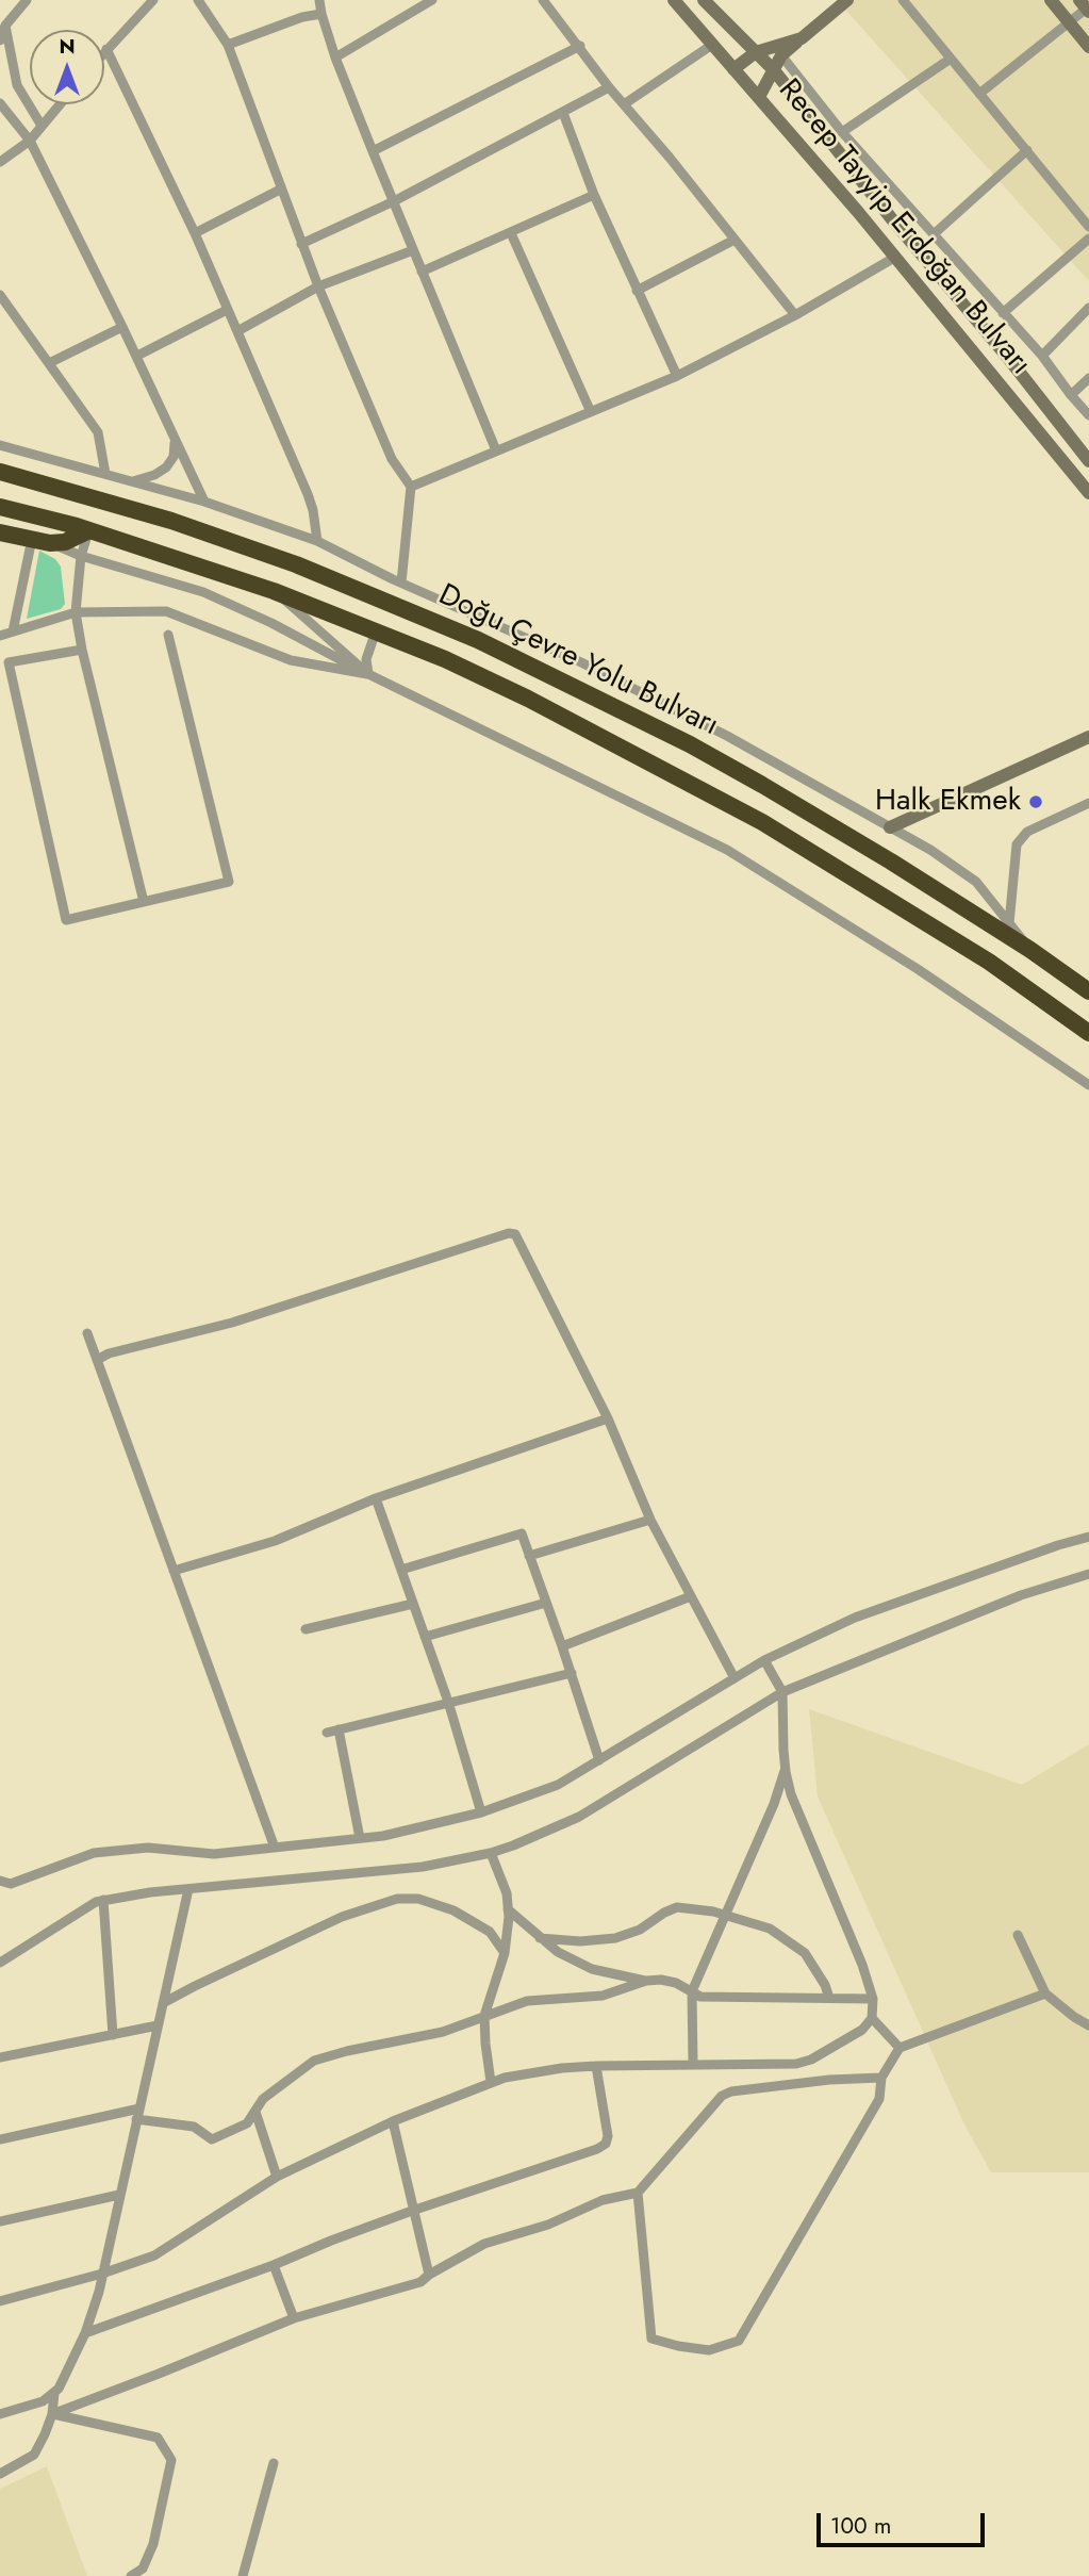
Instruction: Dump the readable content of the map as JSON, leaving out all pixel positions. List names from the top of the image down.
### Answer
{
  "streets": {
    "highway": ["Doğu Çevre Yolu Bulvarı"],
    "main road": ["Recep Tayyip Erdoğan Bulvarı"]
  },
  "places": ["Halk Ekmek"],
  "scale_bar": "100 m",
  "north": "top"
}
